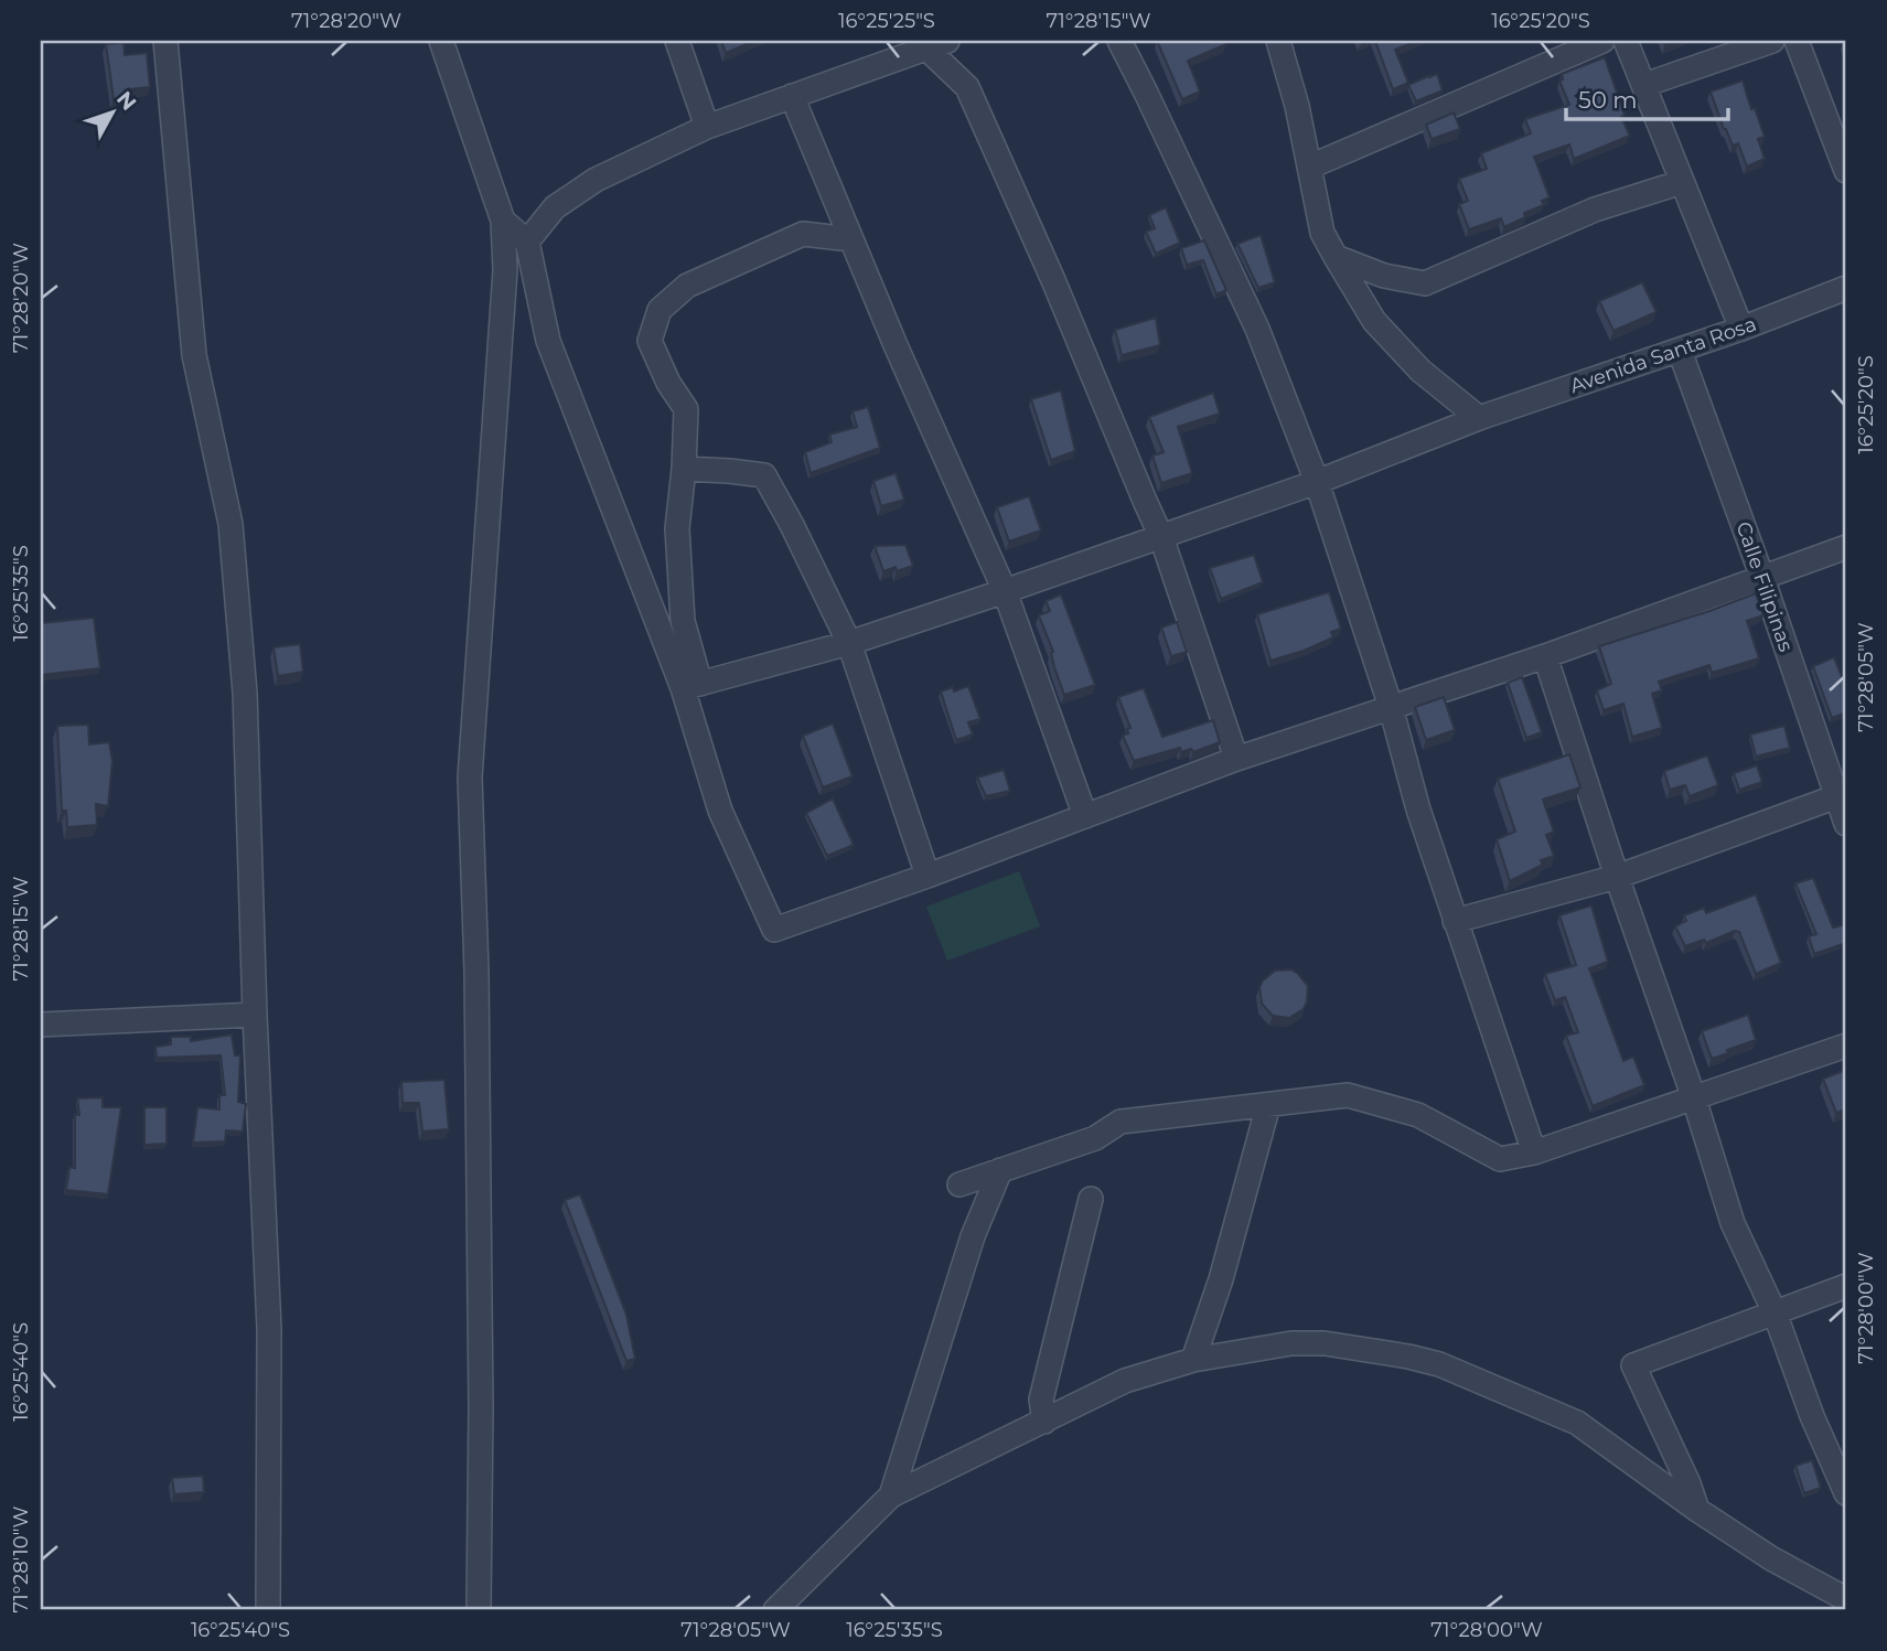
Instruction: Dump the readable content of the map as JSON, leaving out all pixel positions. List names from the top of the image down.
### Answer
{
  "streets": {
    "street": ["Avenida Santa Rosa", "Calle Filipinas"]
  },
  "crossings": [
    ["Avenida Santa Rosa", "Calle Filipinas"]
  ],
  "scale_bar": "50 m",
  "north": "top right",
  "coordinates": [
    "71°28'20\"W",
    "16°25'25\"S",
    "71°28'15\"W",
    "16°25'20\"S",
    "16°25'35\"S",
    "71°28'05\"W",
    "71°28'00\"W",
    "16°25'40\"S",
    "71°28'10\"W"
  ]
}
